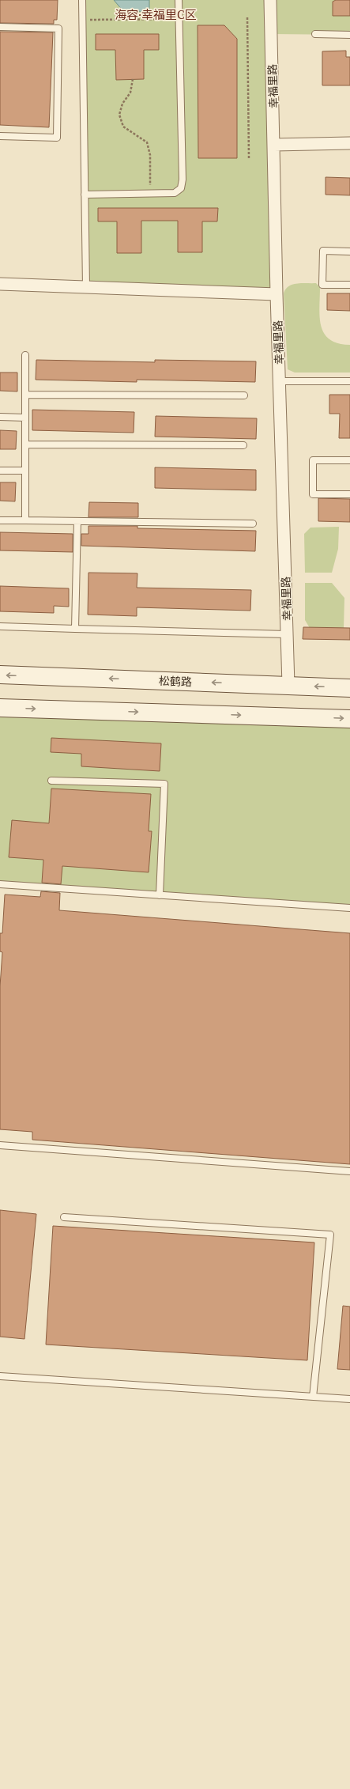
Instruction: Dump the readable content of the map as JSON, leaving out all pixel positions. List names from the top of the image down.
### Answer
{
  "streets": {
    "main road": ["松鹤路"],
    "street": ["幸福里路"]
  },
  "crossings": [
    ["幸福里路", "松鹤路"]
  ],
  "districts": ["海容·幸福里C区"]
}
